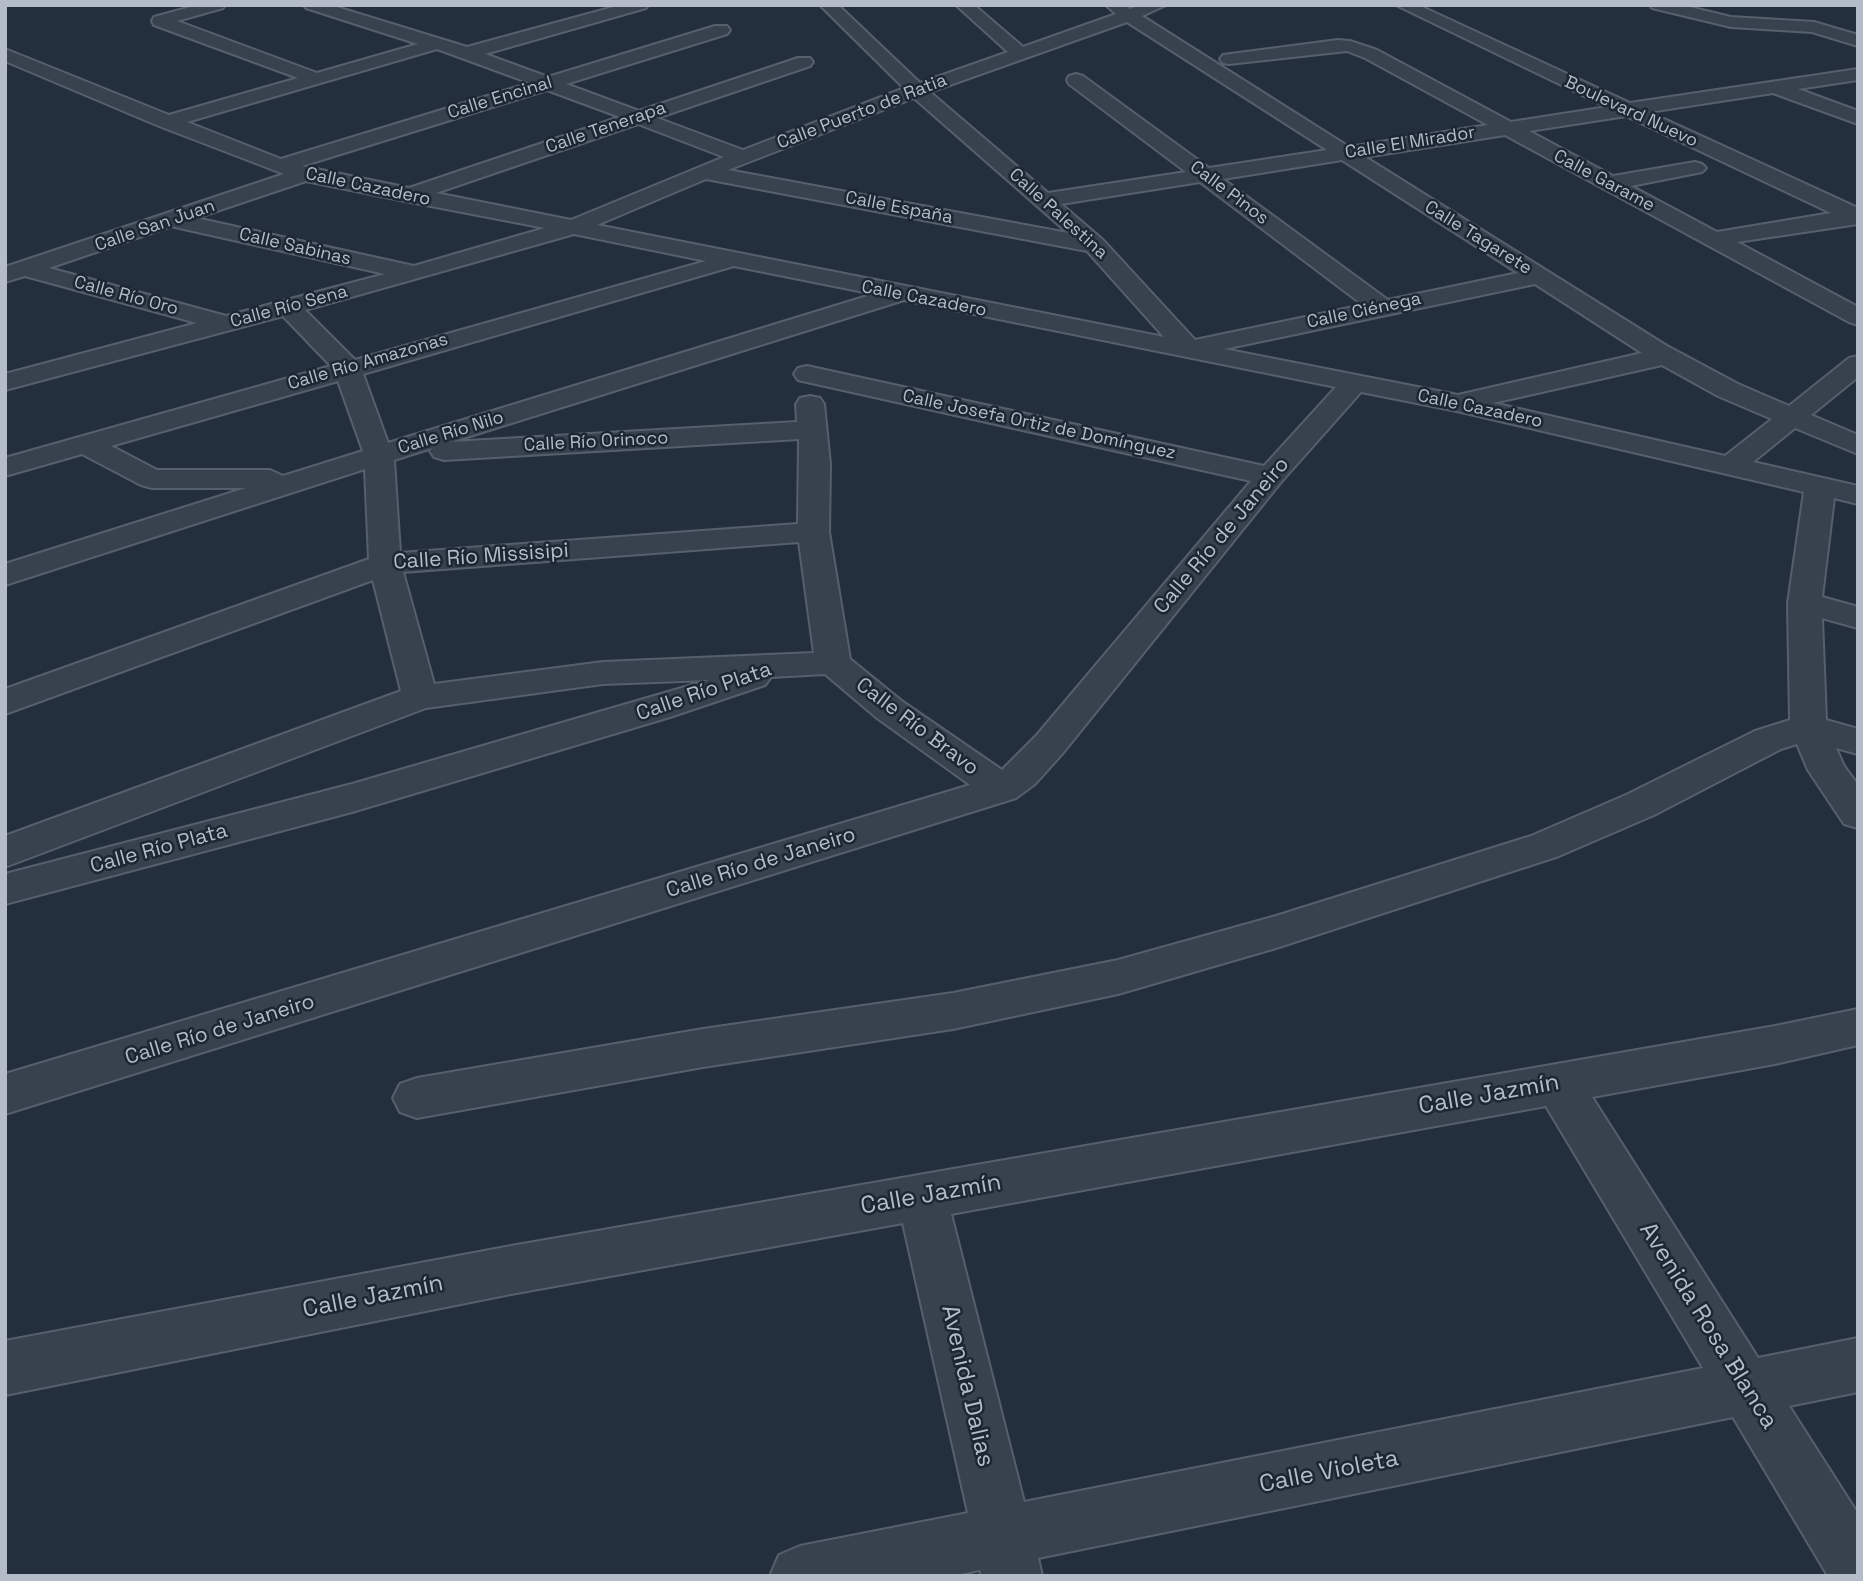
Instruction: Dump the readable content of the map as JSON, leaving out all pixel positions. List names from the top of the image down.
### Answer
{
  "streets": {
    "street": [
      "Calle Encinal",
      "Calle Puerto de Ratia",
      "Boulevard Nuevo",
      "Calle Tenerapa",
      "Calle El Mirador",
      "Calle Garame",
      "Calle Cazadero",
      "Calle Pinos",
      "Calle España",
      "Calle Palestina",
      "Calle San Juan",
      "Calle Tagarete",
      "Calle Sabinas",
      "Calle Río Oro",
      "Calle Río Sena",
      "Calle Ciénega",
      "Calle Río Amazonas",
      "Calle Josefa Ortiz de Domínguez",
      "Calle Río Nilo",
      "Calle Río Orinoco",
      "Calle Río de Janeiro",
      "Calle Río Missisipi",
      "Calle Río Plata",
      "Calle Río Bravo",
      "Calle Jazmín",
      "Avenida Rosa Blanca",
      "Avenida Dalias",
      "Calle Violeta"
    ]
  },
  "crossings": [
    ["Calle Encinal", "Calle Cazadero"],
    ["Calle Puerto de Ratia", "Calle Cazadero"],
    ["Calle Puerto de Ratia", "Calle España"],
    ["Calle Puerto de Ratia", "Calle Palestina"],
    ["Calle Puerto de Ratia", "Calle Tagarete"],
    ["Calle Puerto de Ratia", "Calle Río Sena"],
    ["Boulevard Nuevo", "Calle El Mirador"],
    ["Calle Tenerapa", "Calle Cazadero"],
    ["Calle El Mirador", "Calle Garame"],
    ["Calle El Mirador", "Calle Pinos"],
    ["Calle El Mirador", "Calle Palestina"],
    ["Calle El Mirador", "Calle Tagarete"],
    ["Calle Garame", "Calle Tagarete"],
    ["Calle Cazadero", "Calle Palestina"],
    ["Calle Cazadero", "Calle San Juan"],
    ["Calle Cazadero", "Calle Río Sena"],
    ["Calle Cazadero", "Calle Ciénega"],
    ["Calle Cazadero", "Calle Río Amazonas"],
    ["Calle Cazadero", "Calle Río Nilo"],
    ["Calle Cazadero", "Calle Río de Janeiro"],
    ["Calle Pinos", "Calle Ciénega"],
    ["Calle España", "Calle Palestina"],
    ["Calle Palestina", "Calle Ciénega"],
    ["Calle San Juan", "Calle Sabinas"],
    ["Calle San Juan", "Calle Río Oro"],
    ["Calle Tagarete", "Calle Ciénega"],
    ["Calle Sabinas", "Calle Río Sena"],
    ["Calle Río Oro", "Calle Río Sena"],
    ["Calle Josefa Ortiz de Domínguez", "Calle Río de Janeiro"],
    ["Calle Río Nilo", "Calle Río Orinoco"],
    ["Calle Río de Janeiro", "Calle Río Bravo"],
    ["Calle Jazmín", "Avenida Rosa Blanca"],
    ["Calle Jazmín", "Avenida Dalias"],
    ["Avenida Rosa Blanca", "Calle Violeta"],
    ["Avenida Dalias", "Calle Violeta"]
  ]
}
